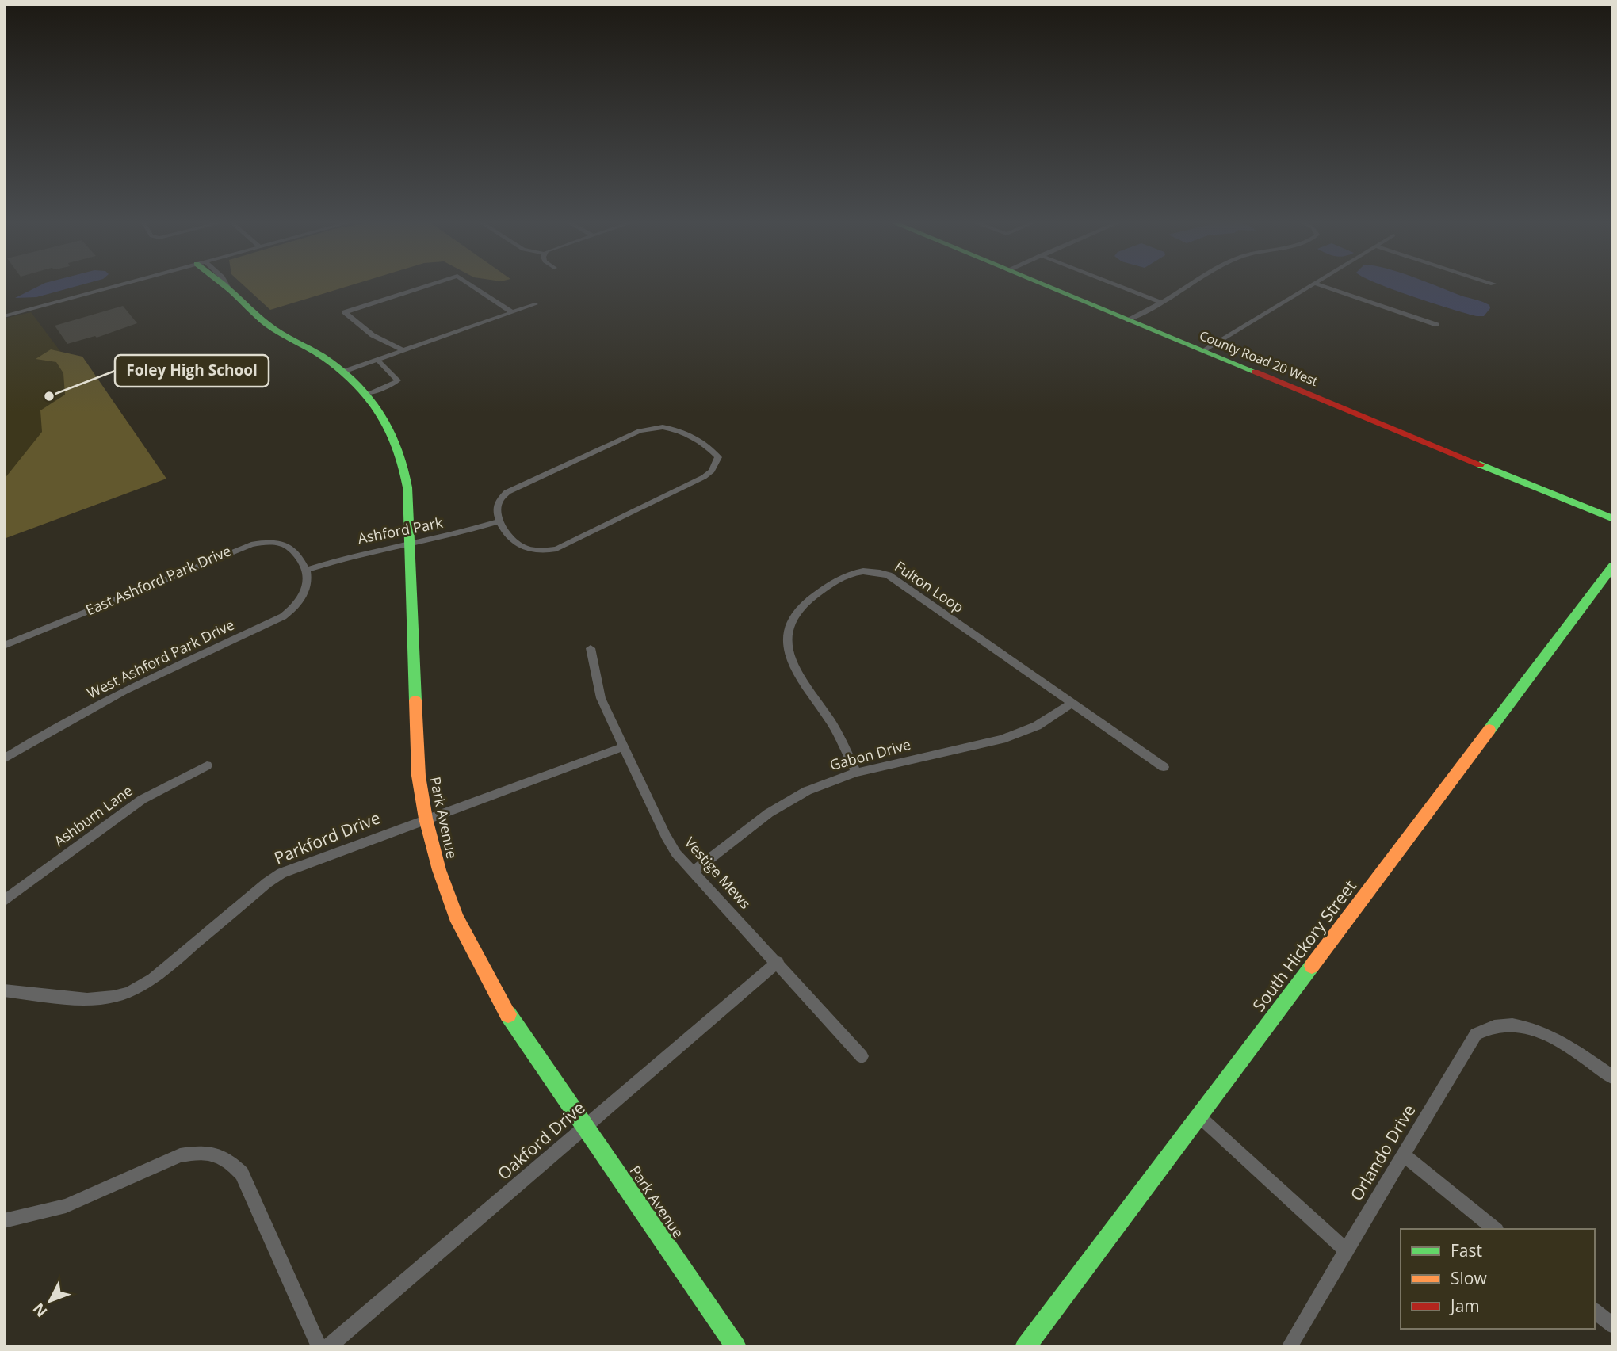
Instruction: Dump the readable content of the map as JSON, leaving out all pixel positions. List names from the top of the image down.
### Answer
{
  "streets": {
    "street": [
      "County Road 20 West",
      "Ashford Park",
      "East Ashford Park Drive",
      "Fulton Loop",
      "West Ashford Park Drive",
      "Gabon Drive",
      "Ashburn Lane",
      "Park Avenue",
      "Parkford Drive",
      "Vestige Mews",
      "South Hickory Street",
      "Oakford Drive",
      "Orlando Drive"
    ]
  },
  "crossings": [
    ["Ashford Park", "East Ashford Park Drive"],
    ["Ashford Park", "West Ashford Park Drive"],
    ["Ashford Park", "Park Avenue"],
    ["East Ashford Park Drive", "West Ashford Park Drive"],
    ["Fulton Loop", "Gabon Drive"],
    ["Gabon Drive", "Vestige Mews"],
    ["Park Avenue", "Parkford Drive"],
    ["Park Avenue", "Oakford Drive"],
    ["Parkford Drive", "Vestige Mews"],
    ["Vestige Mews", "Oakford Drive"]
  ],
  "places": ["Foley High School"],
  "legend": ["Fast", "Slow", "Jam"],
  "north": "bottom left"
}
